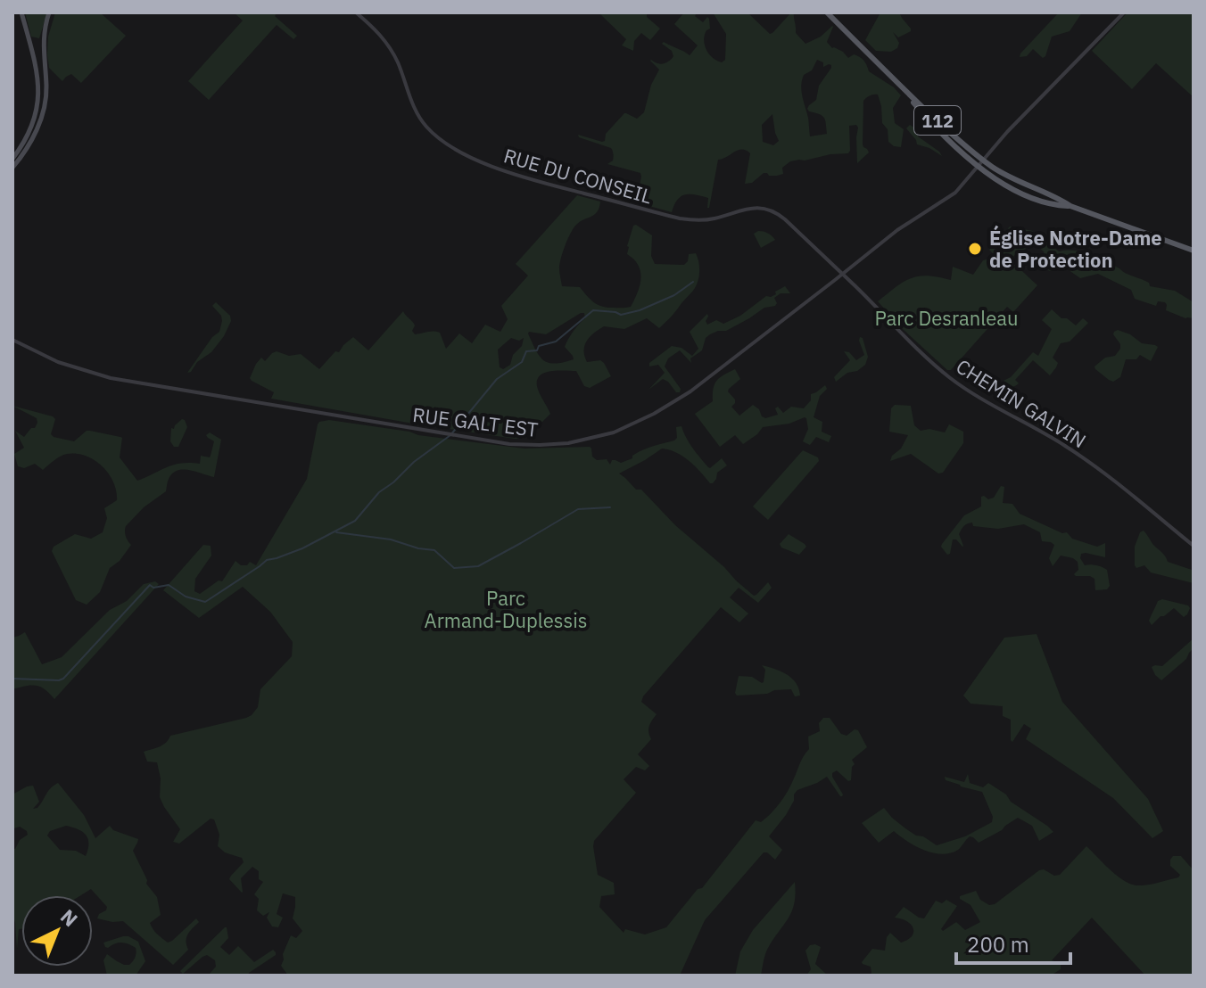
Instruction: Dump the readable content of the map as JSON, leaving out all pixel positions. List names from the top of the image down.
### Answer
{
  "streets": {
    "main road": ["112"],
    "street": ["RUE DU CONSEIL", "CHEMIN GALVIN", "RUE GALT EST"]
  },
  "crossings": [
    ["112", "RUE GALT EST"],
    ["RUE DU CONSEIL", "CHEMIN GALVIN"],
    ["RUE DU CONSEIL", "RUE GALT EST"],
    ["CHEMIN GALVIN", "RUE GALT EST"]
  ],
  "parks": ["Parc Desranleau", "Parc Armand-Duplessis"],
  "places": ["Église Notre-Dame de Protection"],
  "scale_bar": "200 m",
  "north": "top right"
}
